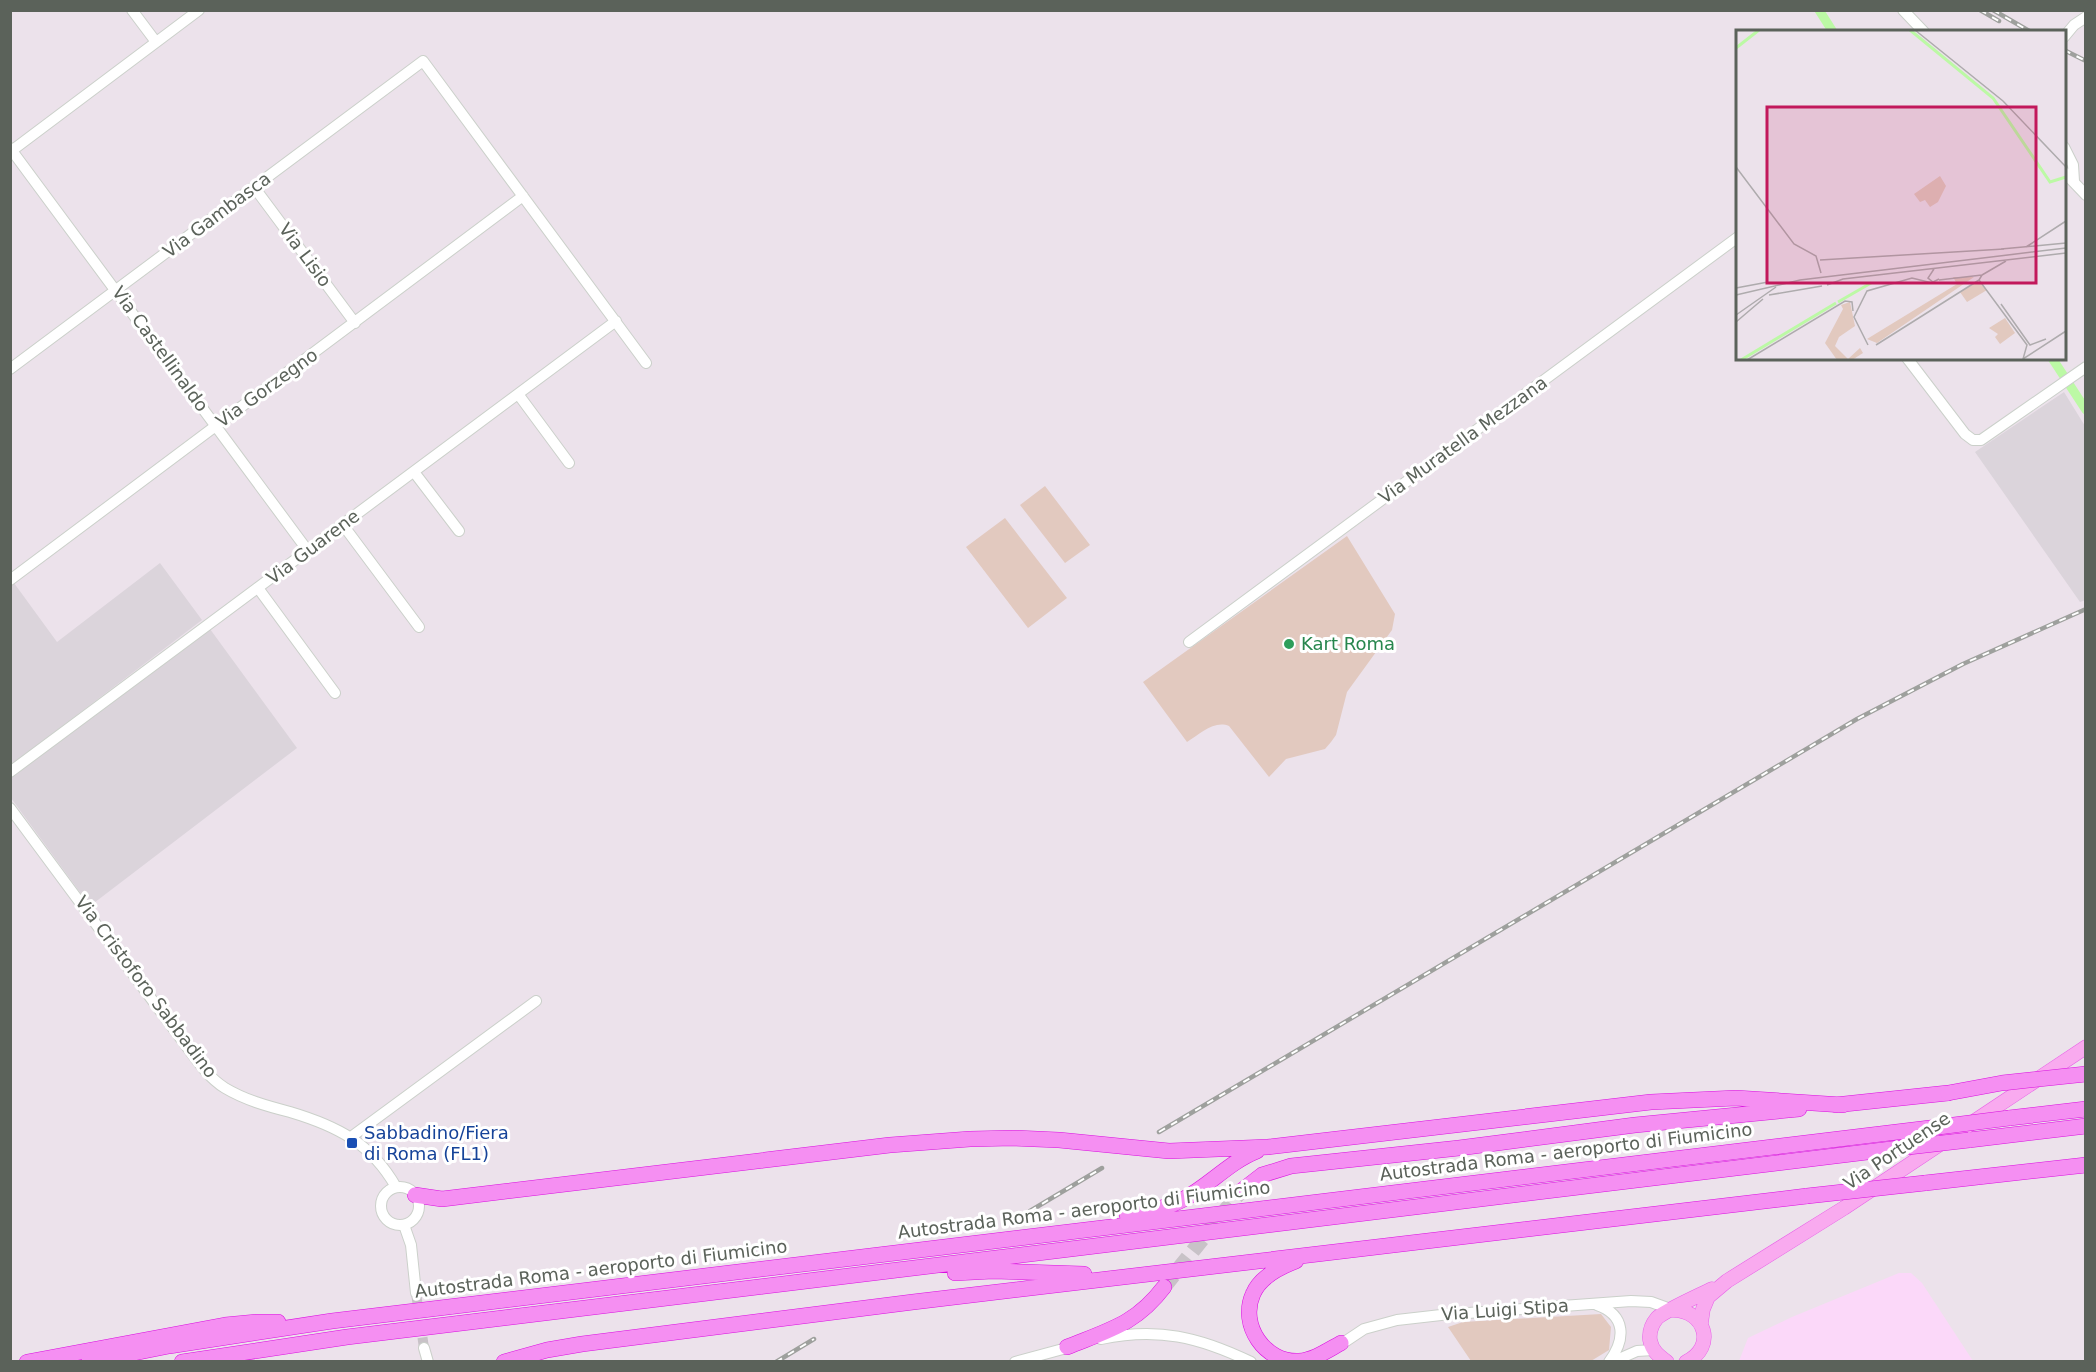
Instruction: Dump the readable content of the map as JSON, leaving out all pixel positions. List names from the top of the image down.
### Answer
{
  "streets": {
    "highway": ["Autostrada Roma - aeroporto di Fiumicino"],
    "main road": ["Via Portuense"],
    "street": [
      "Via Gambasca",
      "Via Lisio",
      "Via Castellinaldo",
      "Via Gorzegno",
      "Via Muratella Mezzana",
      "Via Guarene",
      "Via Cristoforo Sabbadino",
      "Via Luigi Stipa"
    ]
  },
  "crossings": [
    ["Via Gambasca", "Via Lisio"],
    ["Via Gambasca", "Via Castellinaldo"],
    ["Via Gambasca", "Via Gorzegno"],
    ["Via Lisio", "Via Gorzegno"],
    ["Via Castellinaldo", "Via Gorzegno"],
    ["Via Castellinaldo", "Via Guarene"],
    ["Via Portuense", "Via Luigi Stipa"]
  ],
  "places": {
    "other": ["Kart Roma"],
    "transit": ["Sabbadino/Fiera di Roma (FL1)"]
  }
}
